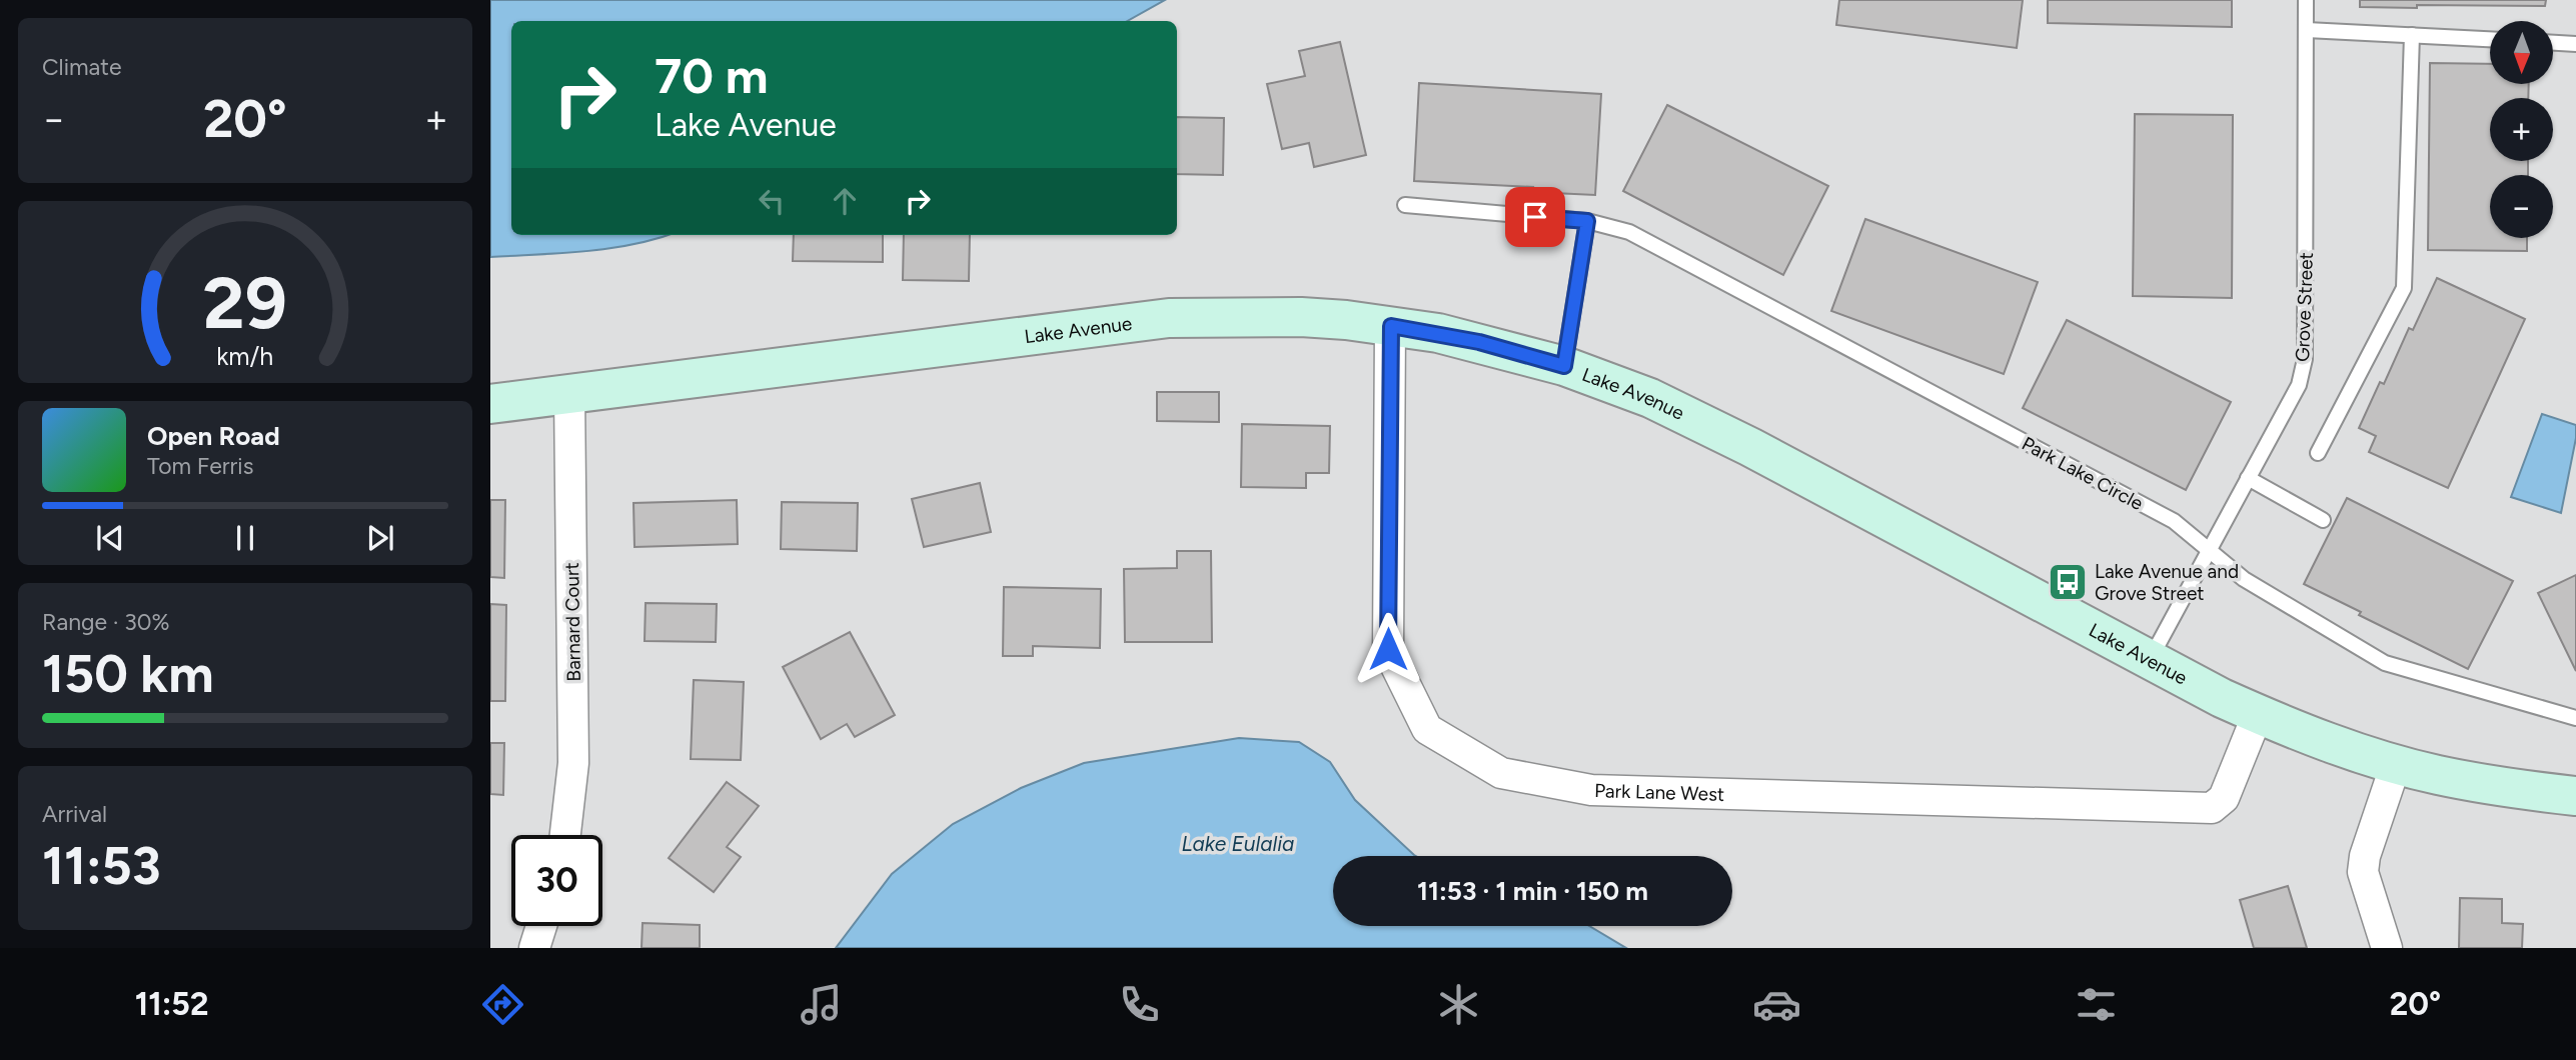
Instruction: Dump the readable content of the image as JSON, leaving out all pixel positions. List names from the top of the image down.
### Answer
{
  "streets": {
    "main road": ["Lake Avenue"],
    "street": ["Barnard Court", "Park Lane West"],
    "lane": ["Grove Street", "Park Lake Circle"]
  },
  "crossings": [
    ["Grove Street", "Lake Avenue"],
    ["Grove Street", "Park Lake Circle"],
    ["Lake Avenue", "Barnard Court"],
    ["Lake Avenue", "Park Lane West"]
  ],
  "water": ["Lake Eulalia"],
  "places": {
    "bus stop": ["Lake Avenue and Grove Street"]
  },
  "north": "bottom",
  "page": {
    "tile": [
      "Climate",
      ["Range · 30%", "150 km"],
      ["Arrival", "11:53"]
    ],
    "map_buttons": ["+", "−"],
    "turn": ["70 m", "Lake Avenue"],
    "heat": ["−", "20°", "+"],
    "song": ["Open Road", "Tom Ferris"],
    "limit": "30",
    "trip": "11:53 · 1 min · 150 m",
    "tabs": ["11:52", "20°"],
    "gauge": ["29", "km/h"]
  }
}
